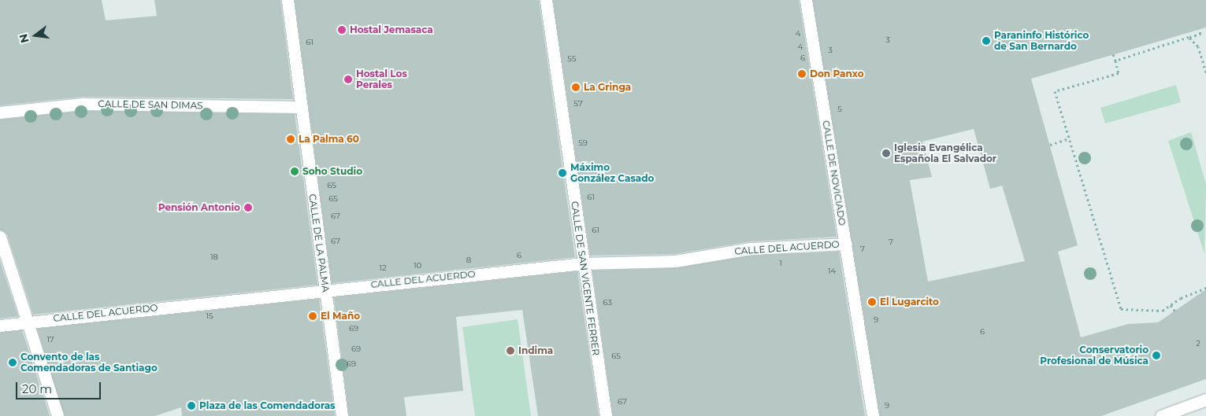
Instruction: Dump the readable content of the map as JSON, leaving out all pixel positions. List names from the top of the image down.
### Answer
{
  "streets": {
    "street": [
      "CALLE DE SAN DIMAS",
      "CALLE DE NOVICIADO",
      "CALLE DE LA PALMA",
      "CALLE DEL ACUERDO",
      "CALLE DE SAN VICENTE FERRER"
    ]
  },
  "crossings": [
    ["CALLE DE SAN DIMAS", "CALLE DE LA PALMA"],
    ["CALLE DE NOVICIADO", "CALLE DEL ACUERDO"],
    ["CALLE DE LA PALMA", "CALLE DEL ACUERDO"],
    ["CALLE DEL ACUERDO", "CALLE DE SAN VICENTE FERRER"]
  ],
  "places": [
    "Hostal Jemasaca",
    "Paraninfo Histórico de San Bernardo",
    "Don Panxo",
    "Hostal Los Perales",
    "La Gringa",
    "La Palma 60",
    "Iglesia Evangélica Española El Salvador",
    "Soho Studio",
    "Máximo González Casado",
    "Pensión Antonio",
    "El Lugarcito",
    "El Maño",
    "Indima",
    "Conservatorio Profesional de Música",
    "Convento de las Comendadoras de Santiago",
    "Plaza de las Comendadoras"
  ],
  "house_numbers": [
    "4",
    "3",
    "61",
    "4",
    "3",
    "6",
    "55",
    "57",
    "5",
    "59",
    "65",
    "61",
    "65",
    "67",
    "61",
    "67",
    "7",
    "7",
    "6",
    "18",
    "8",
    "1",
    "10",
    "12",
    "14",
    "63",
    "15",
    "9",
    "69",
    "6",
    "17",
    "2",
    "69",
    "65",
    "69",
    "67",
    "9"
  ],
  "scale_bar": "20 m",
  "north": "left"
}
